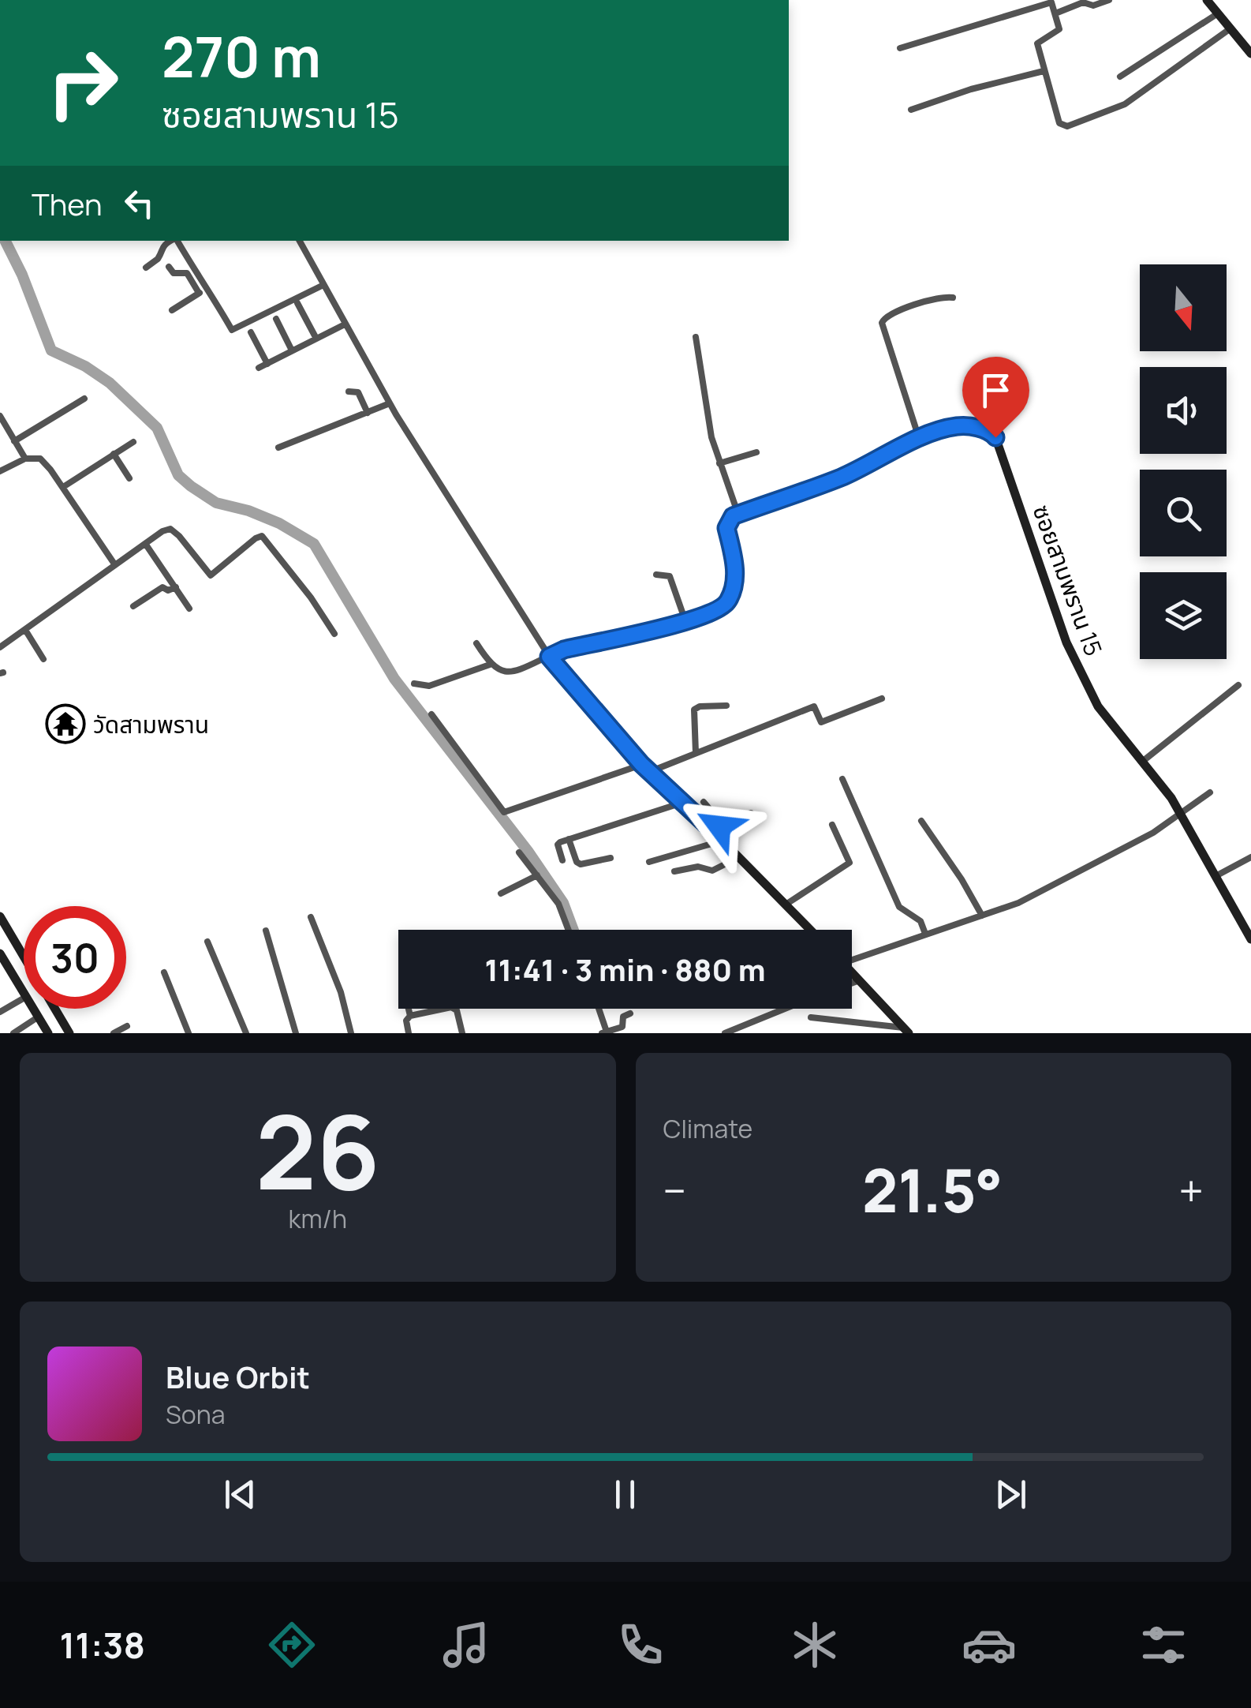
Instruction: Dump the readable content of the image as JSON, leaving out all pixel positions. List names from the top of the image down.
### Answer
{
  "streets": {
    "street": ["ซอยสามพราน 15"]
  },
  "places": {
    "temple": ["วัดสามพราน"]
  },
  "north": "bottom",
  "page": {
    "turn": ["270 m", "ซอยสามพราน 15"],
    "then": "Then",
    "limit": "30",
    "trip": "11:41 · 3 min · 880 m",
    "tile": [
      ["26", "km/h"],
      "Climate"
    ],
    "heat": ["−", "21.5°", "+"],
    "song": ["Blue Orbit", "Sona"],
    "tabs": "11:38"
  }
}
